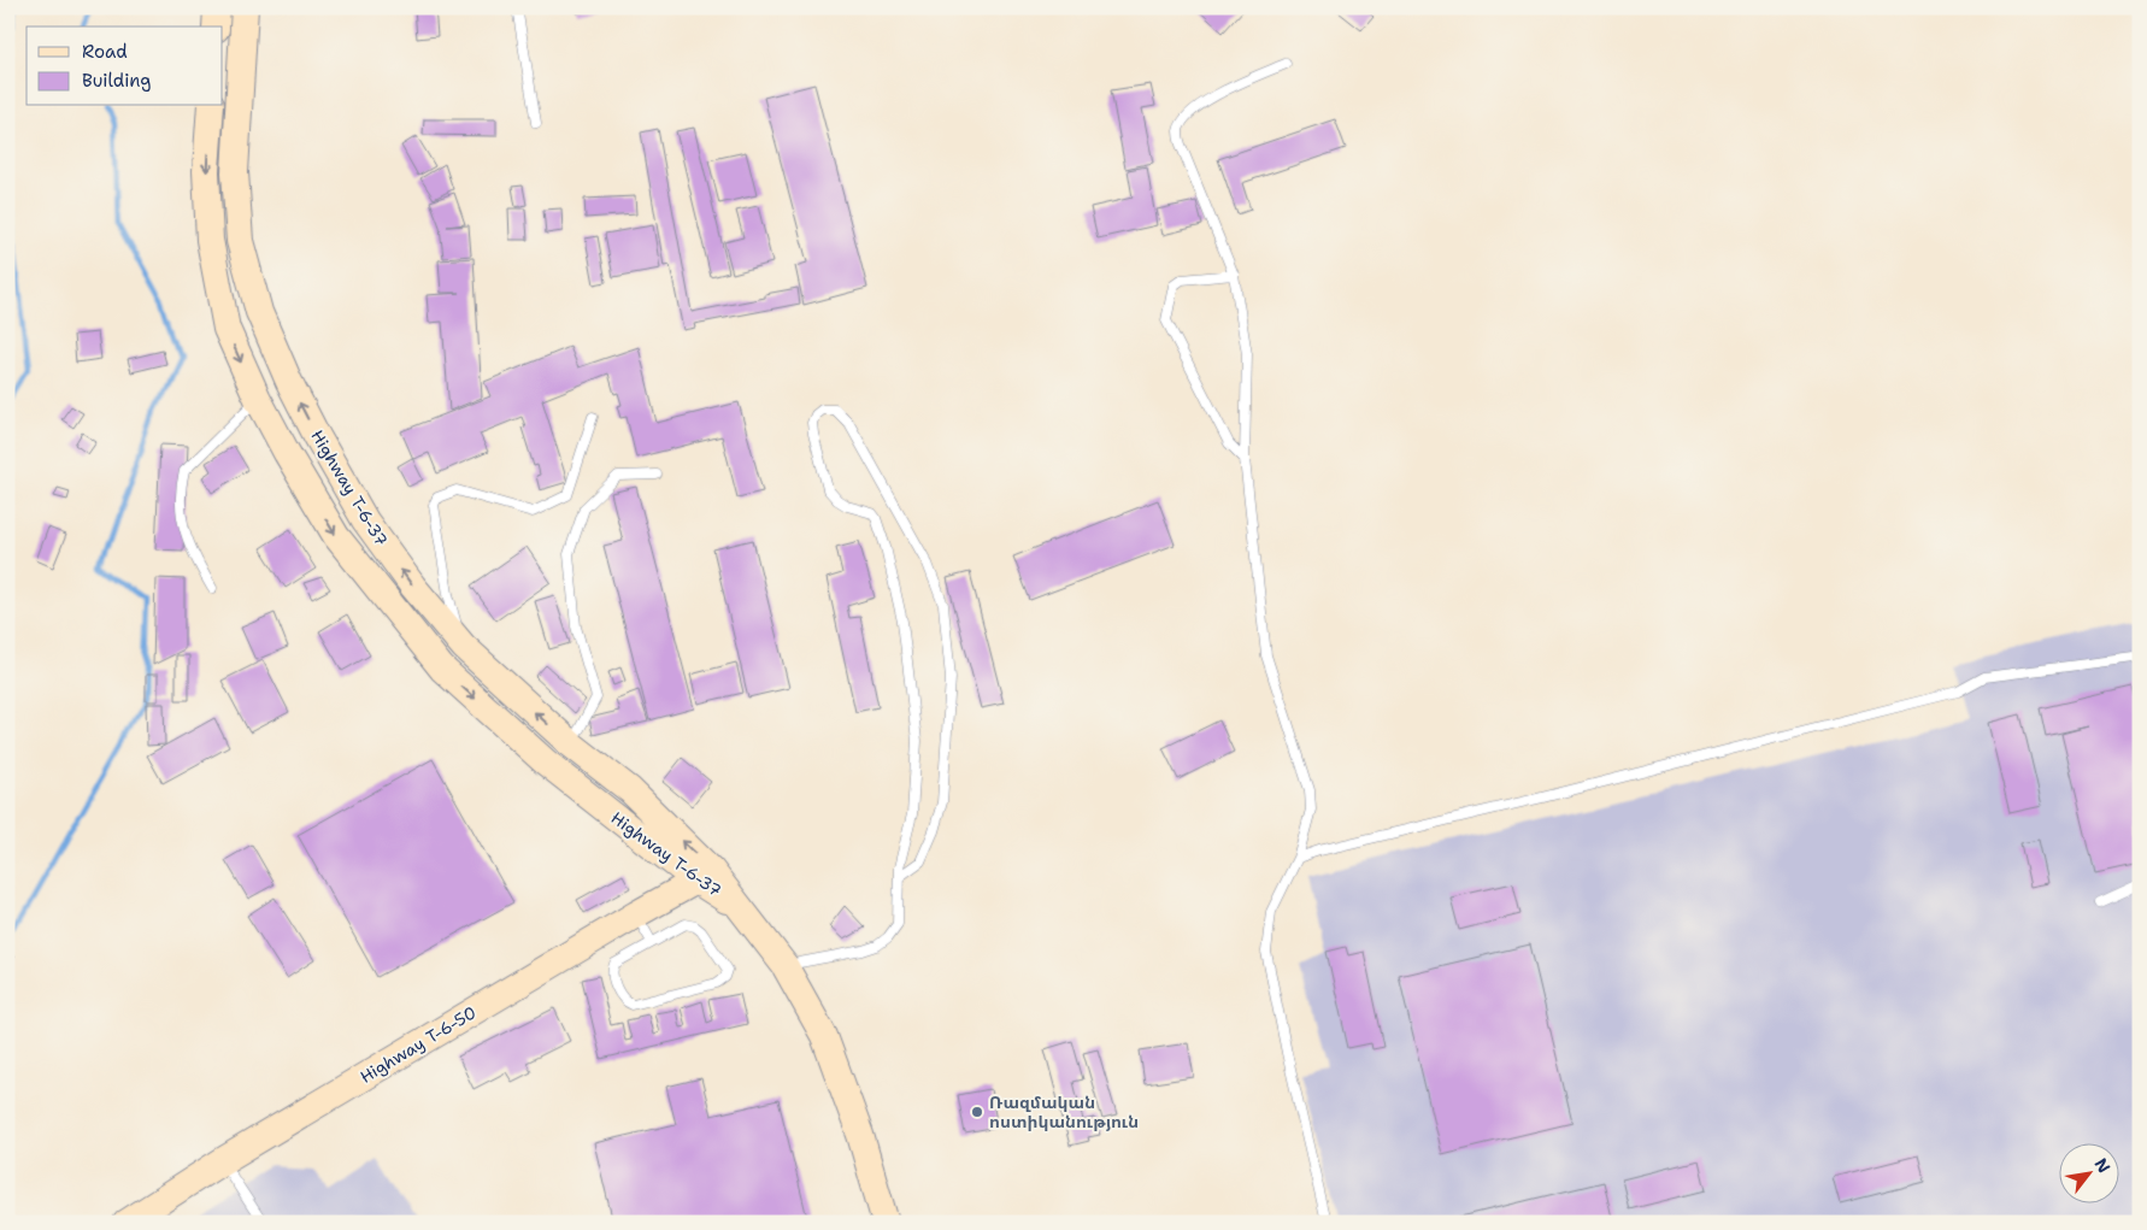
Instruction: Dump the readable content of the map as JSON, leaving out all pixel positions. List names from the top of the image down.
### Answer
{
  "streets": {
    "main road": ["Highway T-6-37", "Highway T-6-50"]
  },
  "crossings": [
    ["Highway T-6-37", "Highway T-6-50"]
  ],
  "places": ["Ռազմական ոստիկանություն"],
  "legend": ["Road", "Building"],
  "north": "top right"
}
